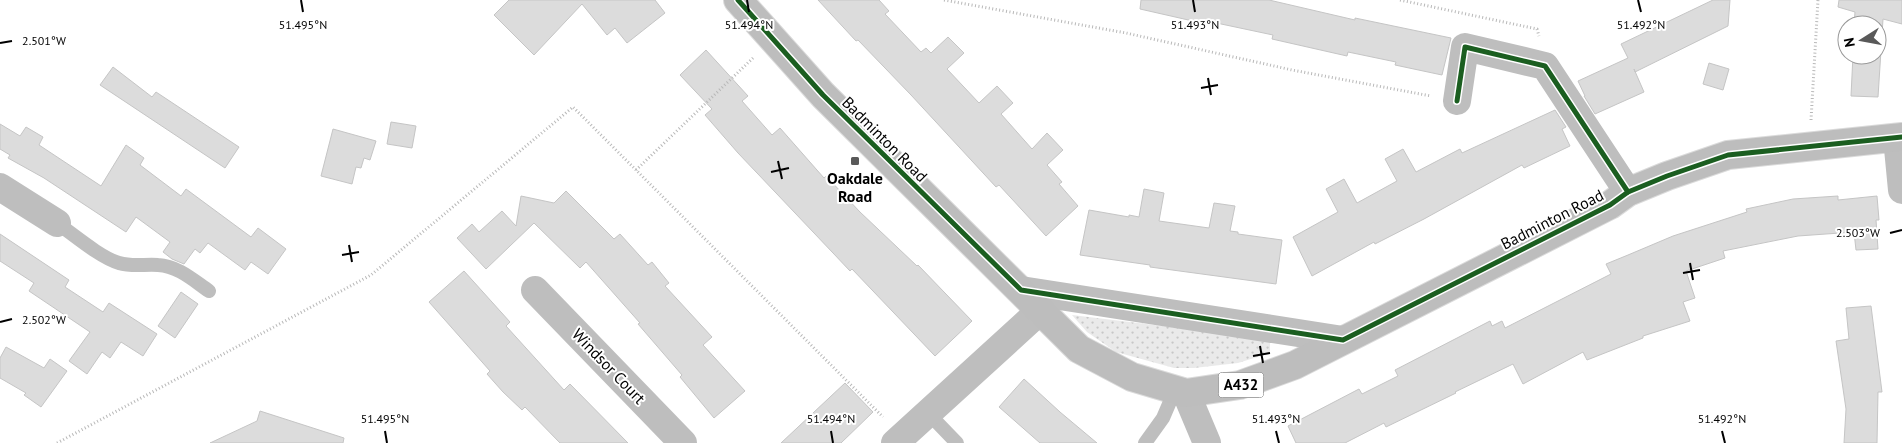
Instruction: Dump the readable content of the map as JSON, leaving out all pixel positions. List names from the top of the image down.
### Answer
{
  "streets": {
    "main road": ["Badminton Road", "A432"],
    "street": ["Windsor Court"]
  },
  "places": {
    "transit": ["Oakdale Road"]
  },
  "north": "left",
  "coordinates": [
    "51.495°N",
    "51.494°N",
    "51.493°N",
    "51.492°N",
    "2.501°W",
    "2.503°W",
    "2.502°W"
  ]
}
